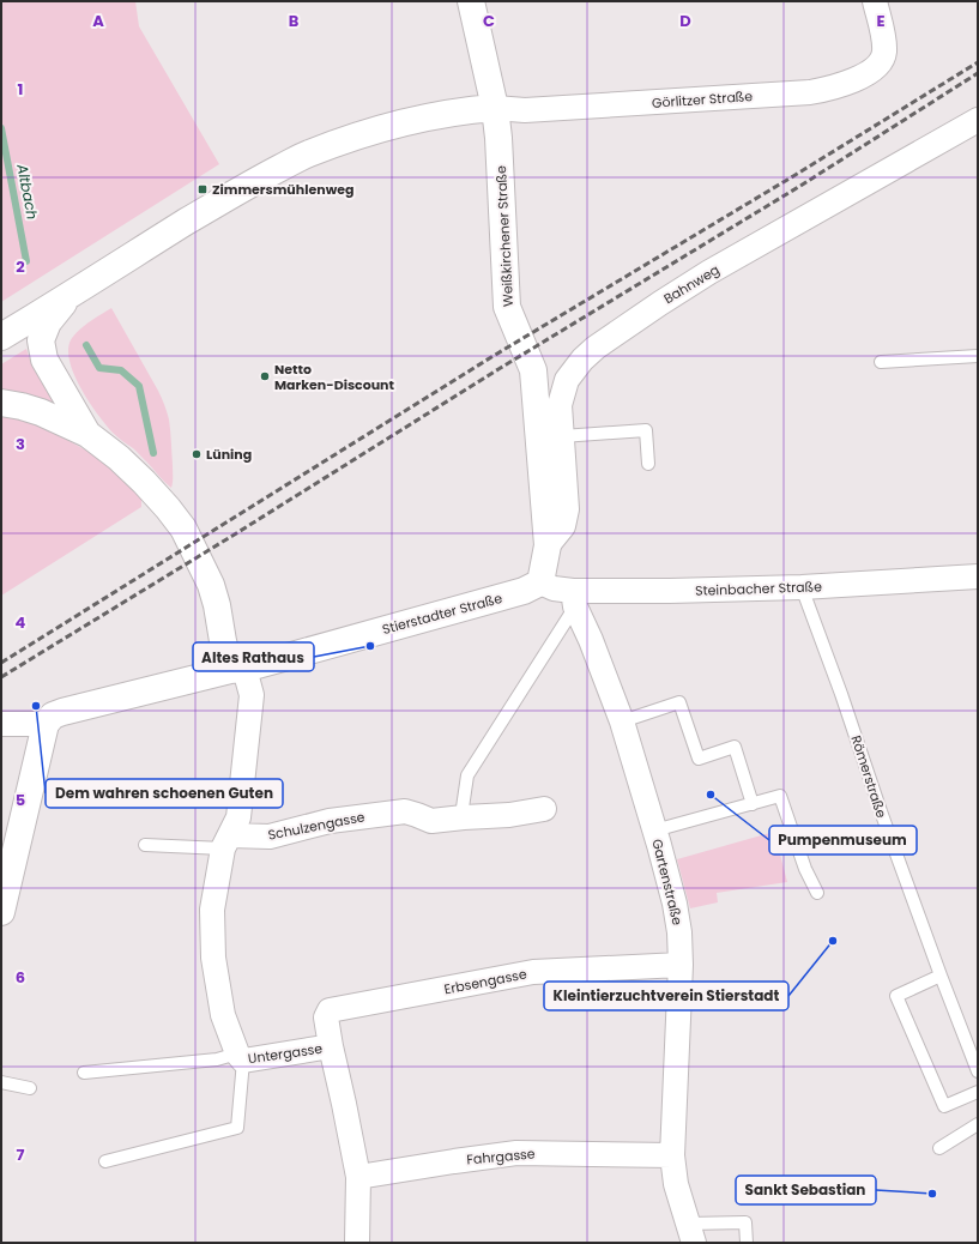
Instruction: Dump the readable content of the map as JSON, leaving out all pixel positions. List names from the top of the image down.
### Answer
{
  "streets": {
    "street": [
      "Görlitzer Straße",
      "Weißkirchener Straße",
      "Bahnweg",
      "Steinbacher Straße",
      "Stierstadter Straße",
      "Schulzengasse",
      "Gartenstraße",
      "Erbsengasse",
      "Untergasse",
      "Fahrgasse"
    ],
    "lane": ["Römerstraße"]
  },
  "crossings": [
    ["Görlitzer Straße", "Weißkirchener Straße"],
    ["Weißkirchener Straße", "Bahnweg"],
    ["Weißkirchener Straße", "Steinbacher Straße"],
    ["Weißkirchener Straße", "Stierstadter Straße"],
    ["Steinbacher Straße", "Stierstadter Straße"],
    ["Steinbacher Straße", "Römerstraße"],
    ["Steinbacher Straße", "Gartenstraße"],
    ["Stierstadter Straße", "Untergasse"],
    ["Schulzengasse", "Untergasse"],
    ["Gartenstraße", "Erbsengasse"],
    ["Gartenstraße", "Fahrgasse"],
    ["Erbsengasse", "Untergasse"],
    ["Untergasse", "Fahrgasse"]
  ],
  "water": ["Altbach"],
  "places": {
    "transit": ["Zimmersmühlenweg"],
    "other": [
      "Netto Marken-Discount",
      "Lüning",
      "Altes Rathaus",
      "Dem wahren schoenen Guten",
      "Pumpenmuseum",
      "Kleintierzuchtverein Stierstadt",
      "Sankt Sebastian"
    ]
  },
  "grid": {
    "columns": [
      "A",
      "B",
      "C",
      "D",
      "E"
    ],
    "rows": [
      "1",
      "2",
      "3",
      "4",
      "5",
      "6",
      "7"
    ]
  }
}
